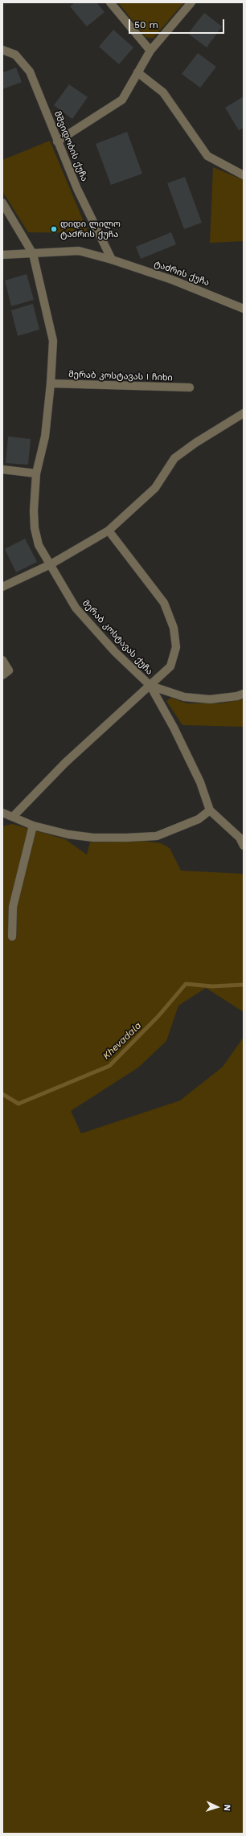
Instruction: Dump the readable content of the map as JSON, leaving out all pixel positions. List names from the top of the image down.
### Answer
{
  "streets": {
    "street": [
      "მშვიდობის ქუჩა",
      "ტაძრის ქუჩა",
      "მერაბ კოსტავას I ჩიხი",
      "მერაბ კოსტავას ქუჩა"
    ]
  },
  "crossings": [
    ["მშვიდობის ქუჩა", "ტაძრის ქუჩა"],
    ["ტაძრის ქუჩა", "მერაბ კოსტავას ქუჩა"],
    ["მერაბ კოსტავას I ჩიხი", "მერაბ კოსტავას ქუჩა"]
  ],
  "water": ["Khevadala"],
  "places": ["დიდი ლილო ტაძრის ქუჩა"],
  "scale_bar": "50 m",
  "north": "right"
}
